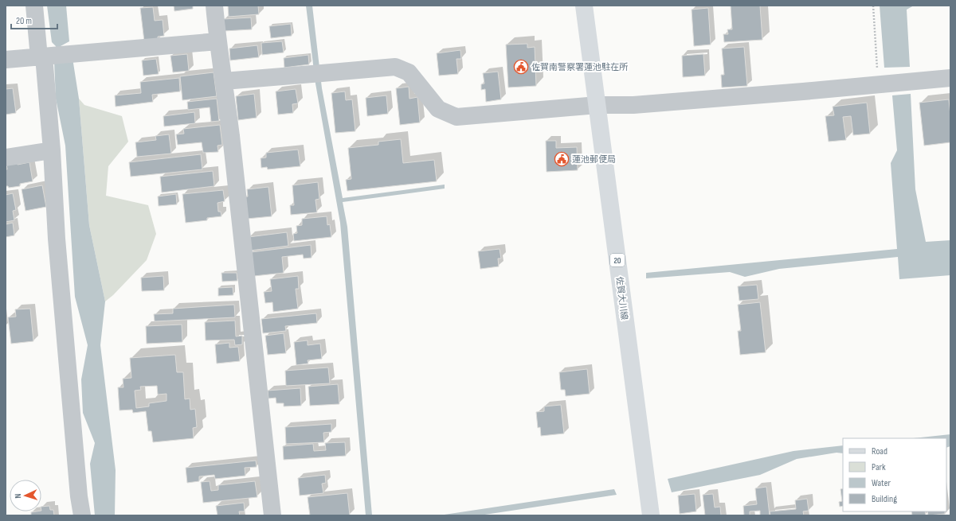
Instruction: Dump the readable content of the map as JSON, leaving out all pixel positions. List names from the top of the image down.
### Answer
{
  "streets": {
    "main road": ["20", "佐賀大川線"]
  },
  "places": {
    "public building": ["佐賀南警察署蓮池駐在所", "蓮池郵便局"]
  },
  "legend": [
    "Road",
    "Park",
    "Water",
    "Building"
  ],
  "scale_bar": "20 m",
  "north": "left"
}
